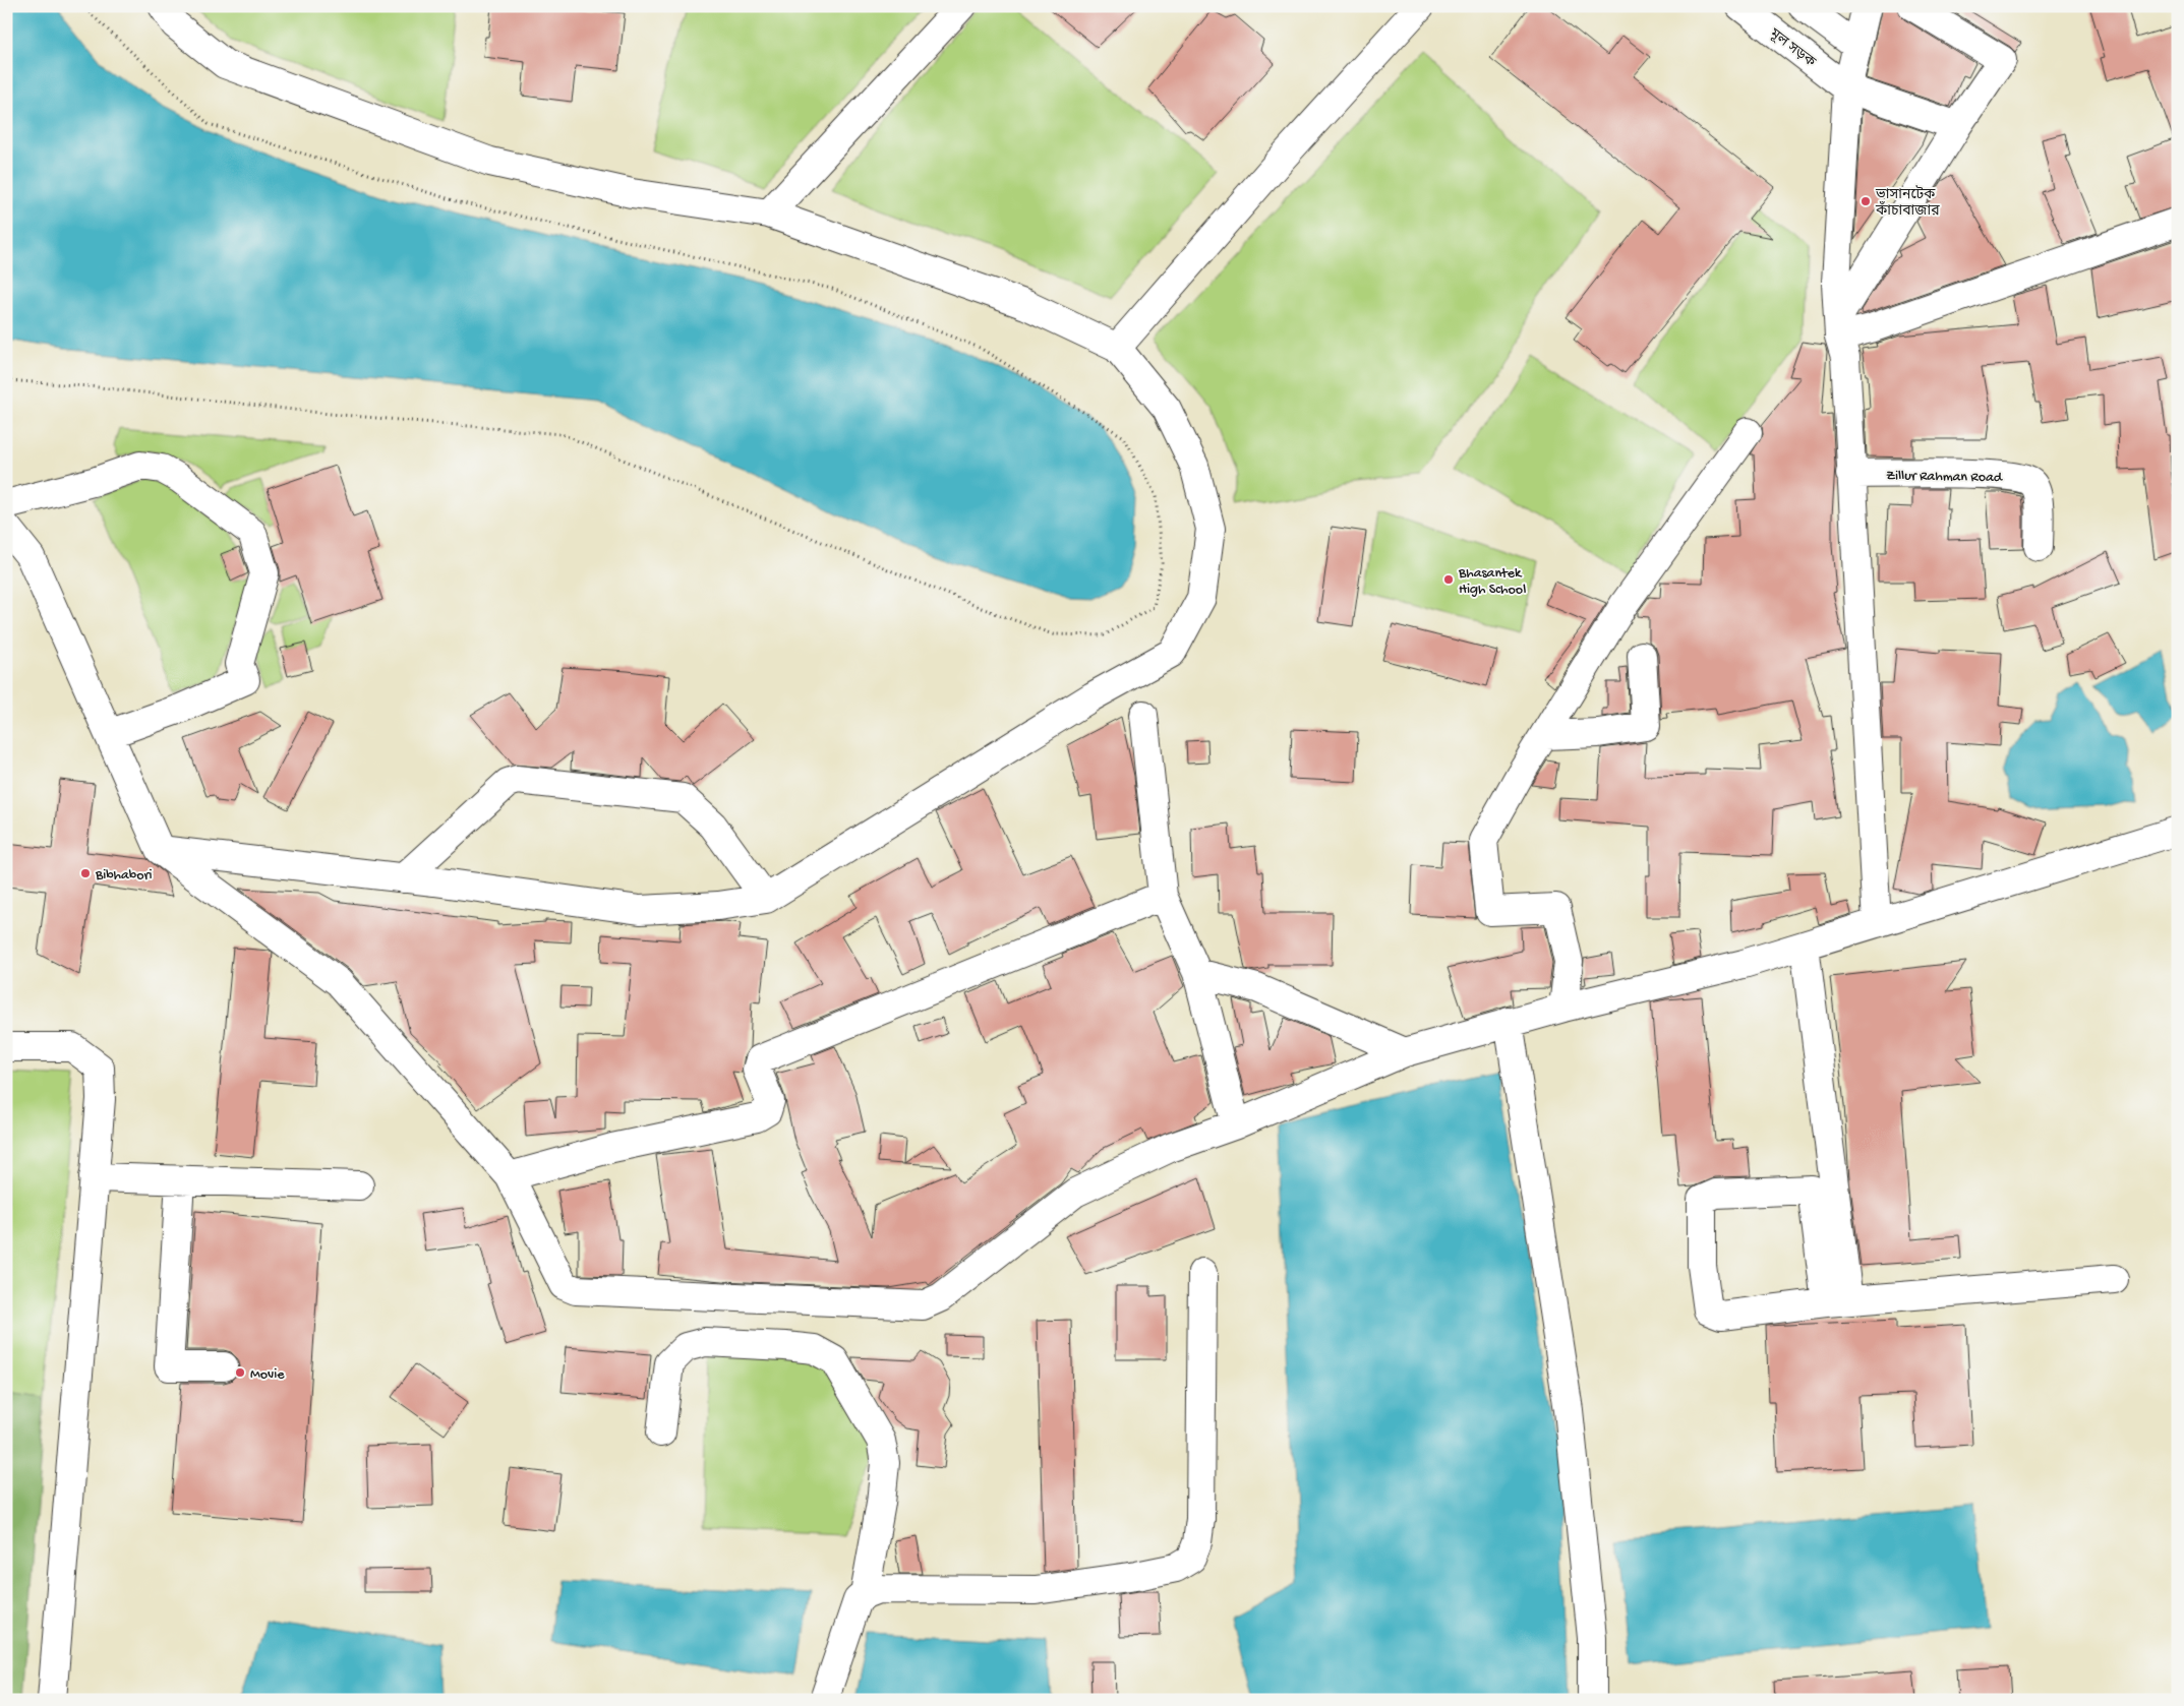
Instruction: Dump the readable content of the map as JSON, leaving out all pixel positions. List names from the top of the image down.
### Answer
{
  "streets": {
    "street": ["মূল সড়ক", "Zillur Rahman Road"]
  },
  "places": [
    "ভাসানটেক কাঁচাবাজার",
    "Bhasantek High School",
    "Bibhabori",
    "Movie"
  ]
}
